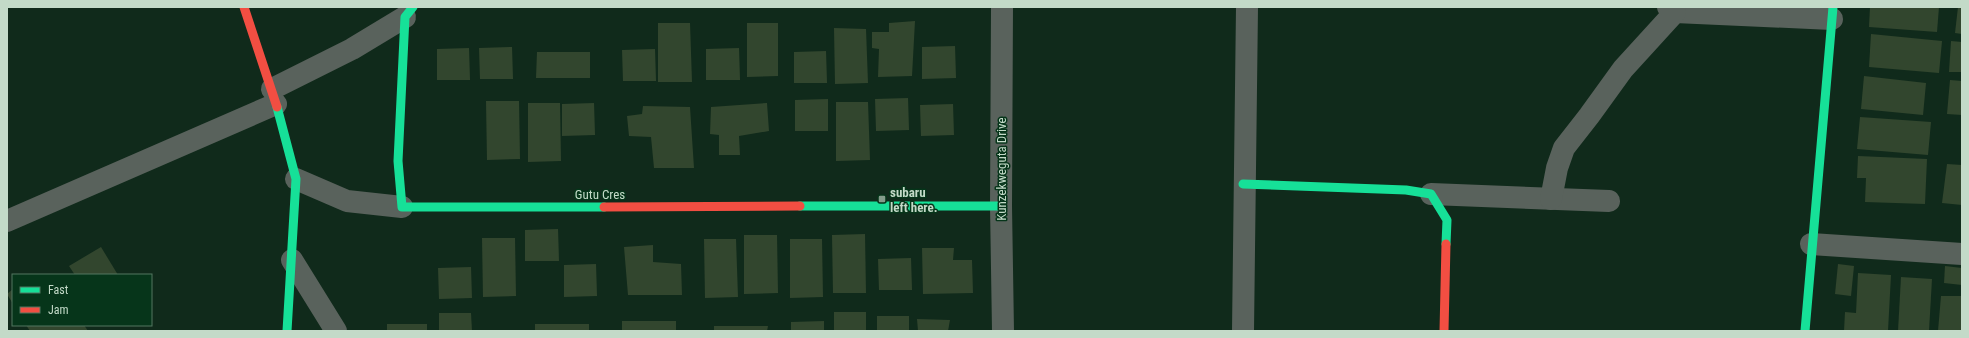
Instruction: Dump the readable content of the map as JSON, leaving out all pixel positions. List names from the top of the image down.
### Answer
{
  "streets": {
    "street": ["Kunzekweguta Drive", "Gutu Cres"]
  },
  "crossings": [
    ["Kunzekweguta Drive", "Gutu Cres"]
  ],
  "places": {
    "transit": ["subaru left here."]
  },
  "legend": ["Fast", "Jam"]
}
